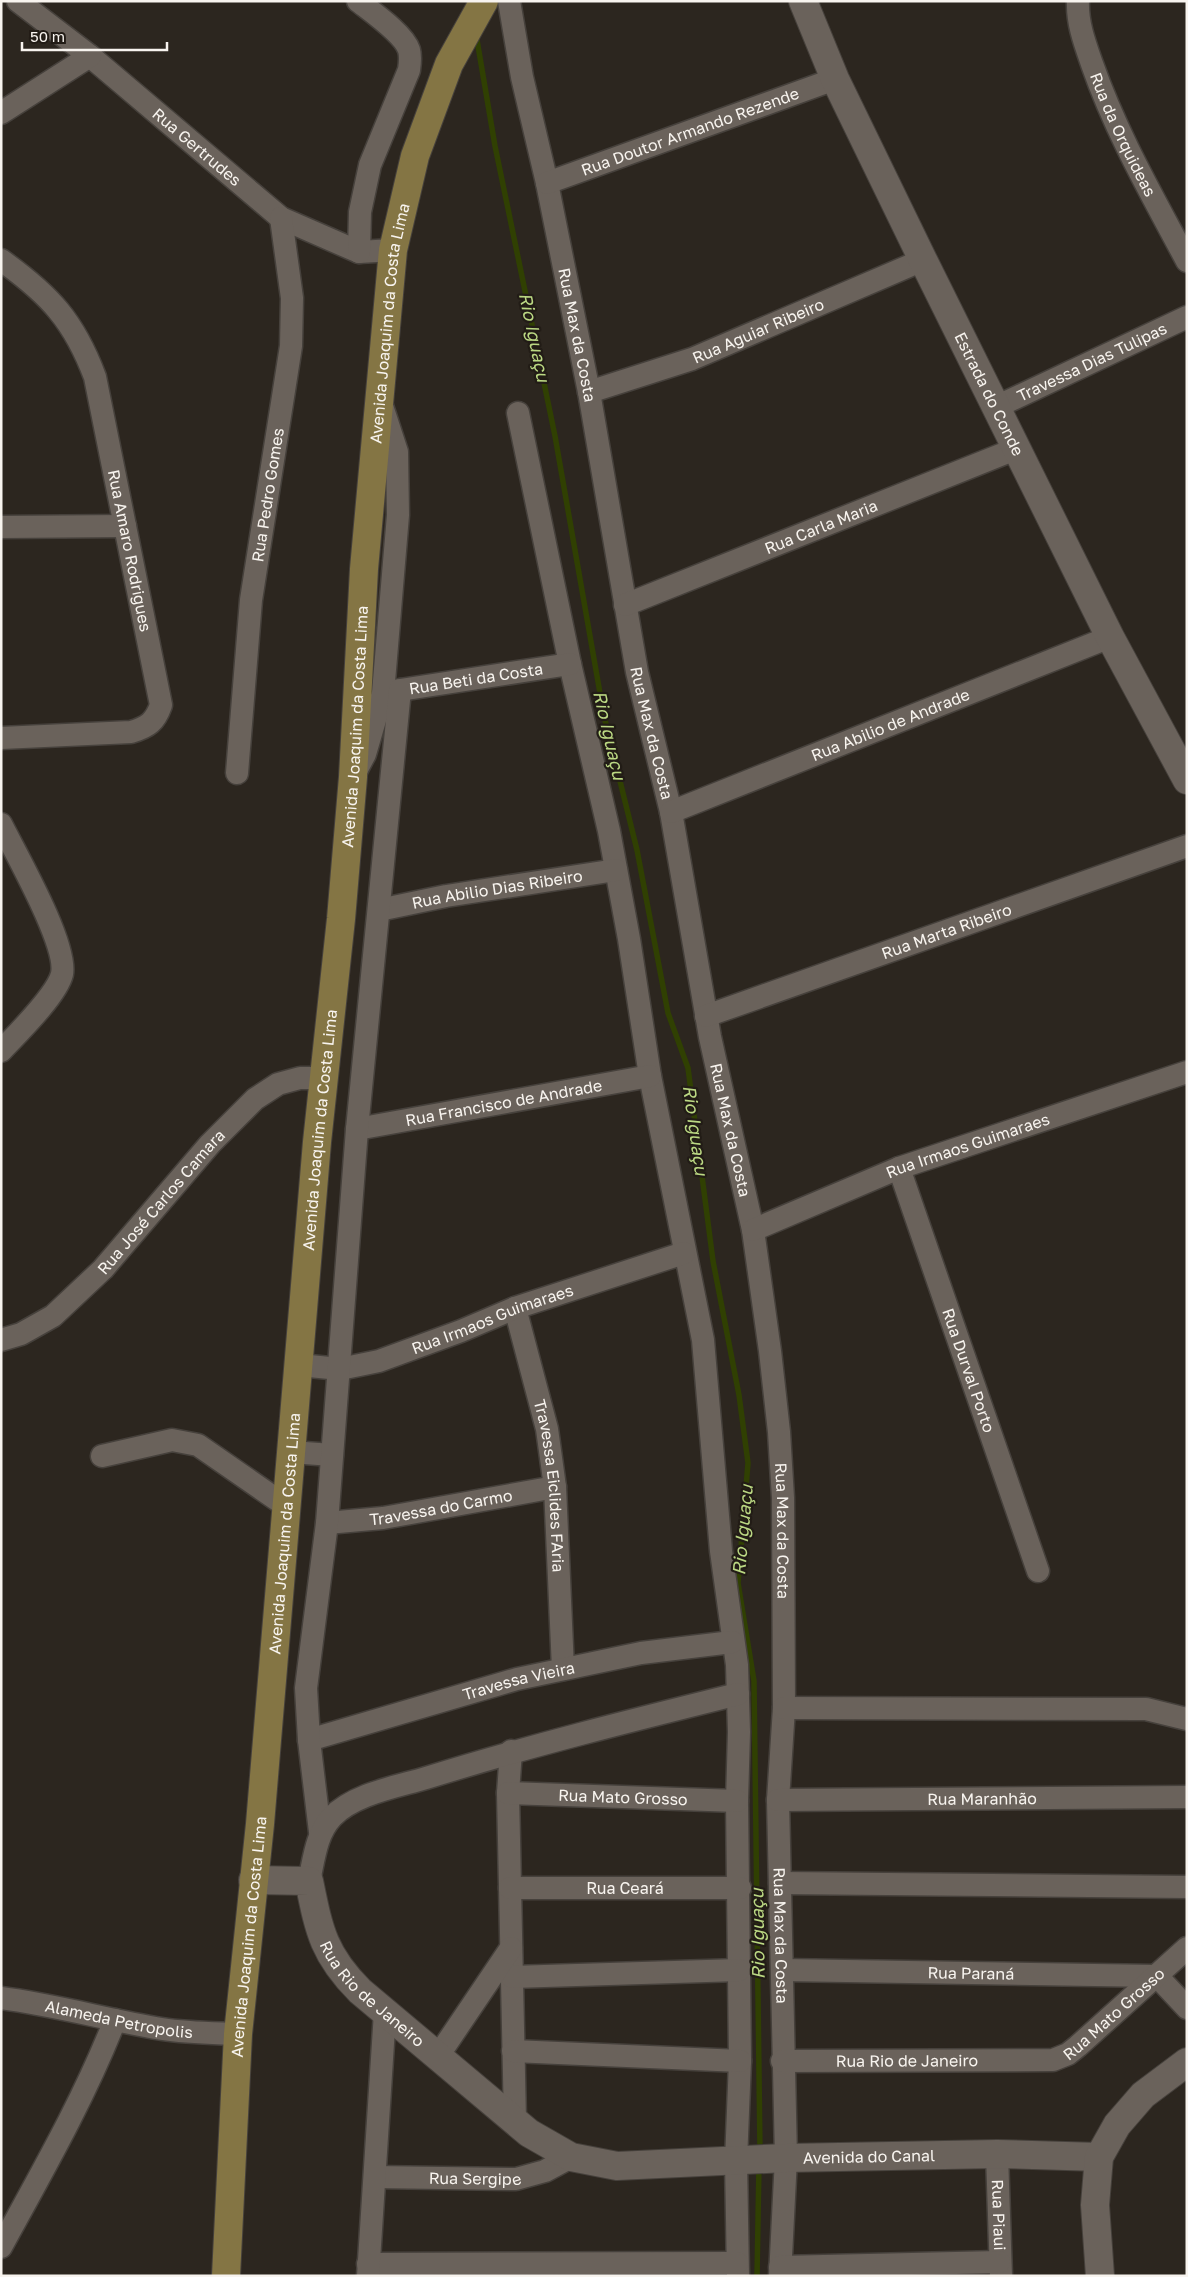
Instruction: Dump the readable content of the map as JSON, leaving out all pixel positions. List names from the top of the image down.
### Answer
{
  "streets": {
    "main road": ["Avenida Joaquim da Costa Lima"],
    "street": [
      "Rua Doutor Armando Rezende",
      "Rua da Orquideas",
      "Rua Gertrudes",
      "Rua Aguiar Ribeiro",
      "Rua Max da Costa",
      "Travessa Dias Tulipas",
      "Estrada do Conde",
      "Rua Pedro Gomes",
      "Rua Carla Maria",
      "Rua Amaro Rodrigues",
      "Rua Beti da Costa",
      "Rua Abilio de Andrade",
      "Rua Abilio Dias Ribeiro",
      "Rua Marta Ribeiro",
      "Rua Francisco de Andrade",
      "Rua Irmaos Guimaraes",
      "Rua José Carlos Camara",
      "Rua Durval Porto",
      "Travessa Eiclides FAria",
      "Travessa do Carmo",
      "Travessa Vieira",
      "Rua Mato Grosso",
      "Rua Maranhão",
      "Rua Ceará",
      "Rua Paraná",
      "Rua Rio de Janeiro",
      "Alameda Petropolis",
      "Avenida do Canal",
      "Rua Sergipe",
      "Rua Piaui"
    ]
  },
  "crossings": [
    ["Rua Doutor Armando Rezende", "Rua Max da Costa"],
    ["Rua Doutor Armando Rezende", "Estrada do Conde"],
    ["Rua Gertrudes", "Avenida Joaquim da Costa Lima"],
    ["Rua Gertrudes", "Rua Pedro Gomes"],
    ["Avenida Joaquim da Costa Lima", "Rua Irmaos Guimaraes"],
    ["Avenida Joaquim da Costa Lima", "Rua José Carlos Camara"],
    ["Avenida Joaquim da Costa Lima", "Alameda Petropolis"],
    ["Rua Aguiar Ribeiro", "Rua Max da Costa"],
    ["Rua Aguiar Ribeiro", "Estrada do Conde"],
    ["Rua Max da Costa", "Rua Carla Maria"],
    ["Rua Max da Costa", "Rua Abilio de Andrade"],
    ["Rua Max da Costa", "Rua Marta Ribeiro"],
    ["Rua Max da Costa", "Rua Irmaos Guimaraes"],
    ["Rua Max da Costa", "Rua Maranhão"],
    ["Rua Max da Costa", "Rua Paraná"],
    ["Rua Max da Costa", "Rua Rio de Janeiro"],
    ["Rua Max da Costa", "Avenida do Canal"],
    ["Travessa Dias Tulipas", "Estrada do Conde"],
    ["Estrada do Conde", "Rua Carla Maria"],
    ["Estrada do Conde", "Rua Abilio de Andrade"],
    ["Rua Irmaos Guimaraes", "Rua Durval Porto"],
    ["Rua Irmaos Guimaraes", "Travessa Eiclides FAria"],
    ["Travessa Eiclides FAria", "Travessa do Carmo"],
    ["Travessa Eiclides FAria", "Travessa Vieira"],
    ["Rua Mato Grosso", "Rua Paraná"],
    ["Rua Mato Grosso", "Rua Rio de Janeiro"],
    ["Rua Rio de Janeiro", "Avenida do Canal"],
    ["Rua Rio de Janeiro", "Rua Sergipe"],
    ["Avenida do Canal", "Rua Piaui"]
  ],
  "water": ["Rio Iguaçu"],
  "scale_bar": "50 m"
}
